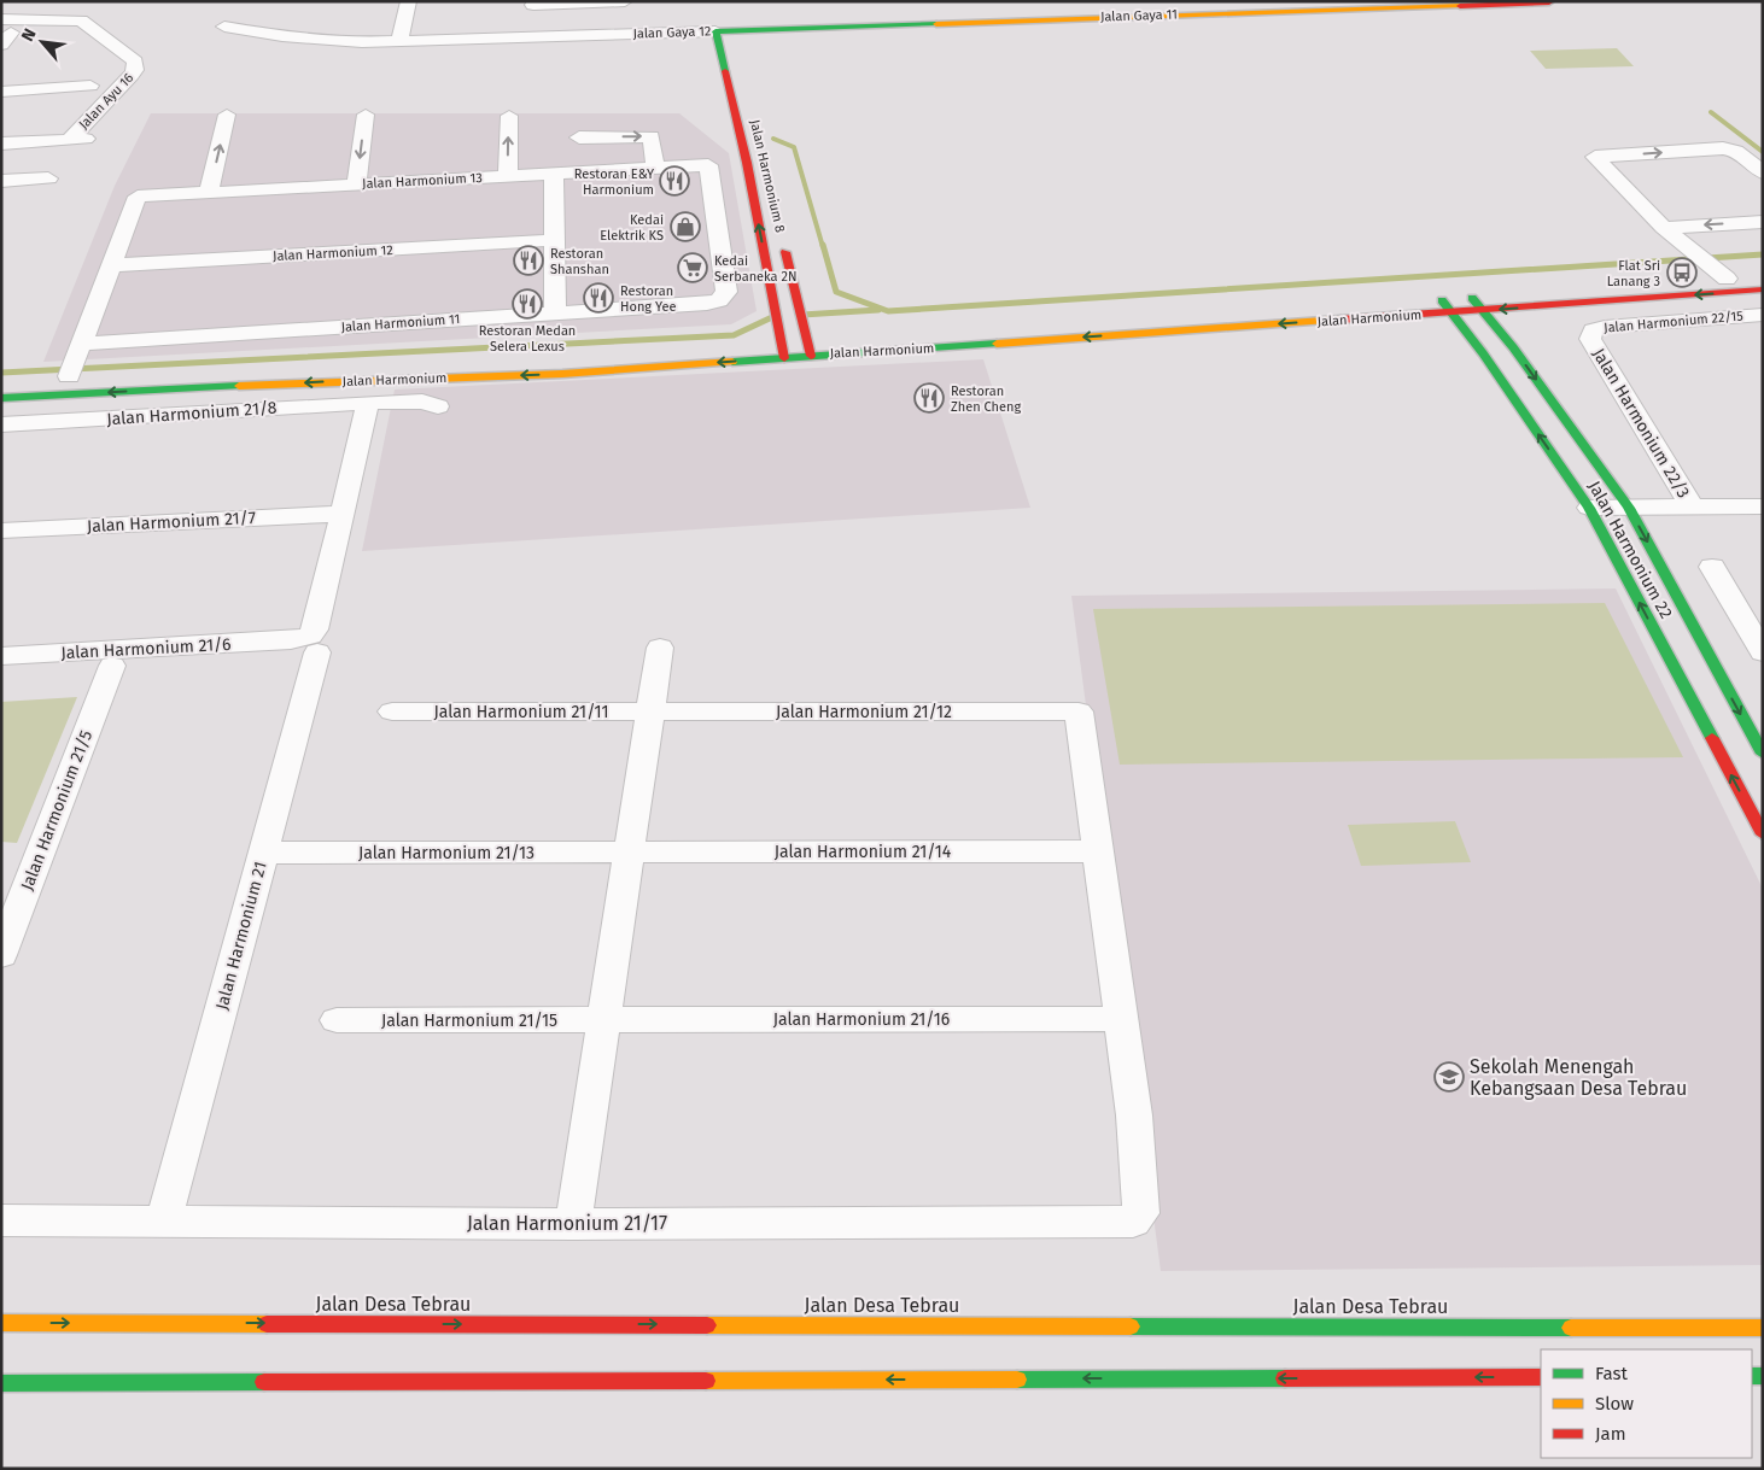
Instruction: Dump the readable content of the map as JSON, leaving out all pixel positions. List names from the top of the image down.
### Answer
{
  "streets": {
    "main road": [
      "Jalan Gaya 11",
      "Jalan Gaya 12",
      "Jalan Harmonium 8",
      "Jalan Harmonium",
      "Jalan Harmonium 22",
      "Jalan Desa Tebrau"
    ],
    "street": [
      "Jalan Ayu 16",
      "Jalan Harmonium 13",
      "Jalan Harmonium 12",
      "Jalan Harmonium 22/15",
      "Jalan Harmonium 11",
      "Jalan Harmonium 21/8",
      "Jalan Harmonium 22/3",
      "Jalan Harmonium 21/7",
      "Jalan Harmonium 21/6",
      "Jalan Harmonium 21/11",
      "Jalan Harmonium 21/12",
      "Jalan Harmonium 21/5",
      "Jalan Harmonium 21/14",
      "Jalan Harmonium 21/13",
      "Jalan Harmonium 21",
      "Jalan Harmonium 21/16",
      "Jalan Harmonium 21/15",
      "Jalan Harmonium 21/17"
    ]
  },
  "crossings": [
    ["Jalan Gaya 11", "Jalan Gaya 12"],
    ["Jalan Gaya 12", "Jalan Harmonium 8"],
    ["Jalan Harmonium 8", "Jalan Harmonium"],
    ["Jalan Harmonium 13", "Jalan Harmonium 12"],
    ["Jalan Harmonium 13", "Jalan Harmonium 11"],
    ["Jalan Harmonium", "Jalan Harmonium 21/8"],
    ["Jalan Harmonium", "Jalan Harmonium 22"],
    ["Jalan Harmonium 22/15", "Jalan Harmonium 22/3"],
    ["Jalan Harmonium 21/6", "Jalan Harmonium 21"],
    ["Jalan Harmonium 21/11", "Jalan Harmonium 21/12"],
    ["Jalan Harmonium 21/12", "Jalan Harmonium 21/14"],
    ["Jalan Harmonium 21/14", "Jalan Harmonium 21/13"],
    ["Jalan Harmonium 21/13", "Jalan Harmonium 21"],
    ["Jalan Harmonium 21", "Jalan Harmonium 21/17"],
    ["Jalan Harmonium 21/16", "Jalan Harmonium 21/15"],
    ["Jalan Harmonium 21/16", "Jalan Harmonium 21/17"]
  ],
  "one_way": ["Jalan Harmonium"],
  "places": {
    "restaurant": [
      "Restoran E&Y Harmonium",
      "Restoran Shanshan",
      "Restoran Hong Yee",
      "Restoran Medan Selera Lexus",
      "Restoran Zhen Cheng"
    ],
    "shop": ["Kedai Elektrik KS"],
    "supermarket": ["Kedai Serbaneka 2N"],
    "bus stop": ["Flat Sri Lanang 3"],
    "school or university": ["Sekolah Menengah Kebangsaan Desa Tebrau"]
  },
  "legend": ["Fast", "Slow", "Jam"],
  "north": "top left"
}
